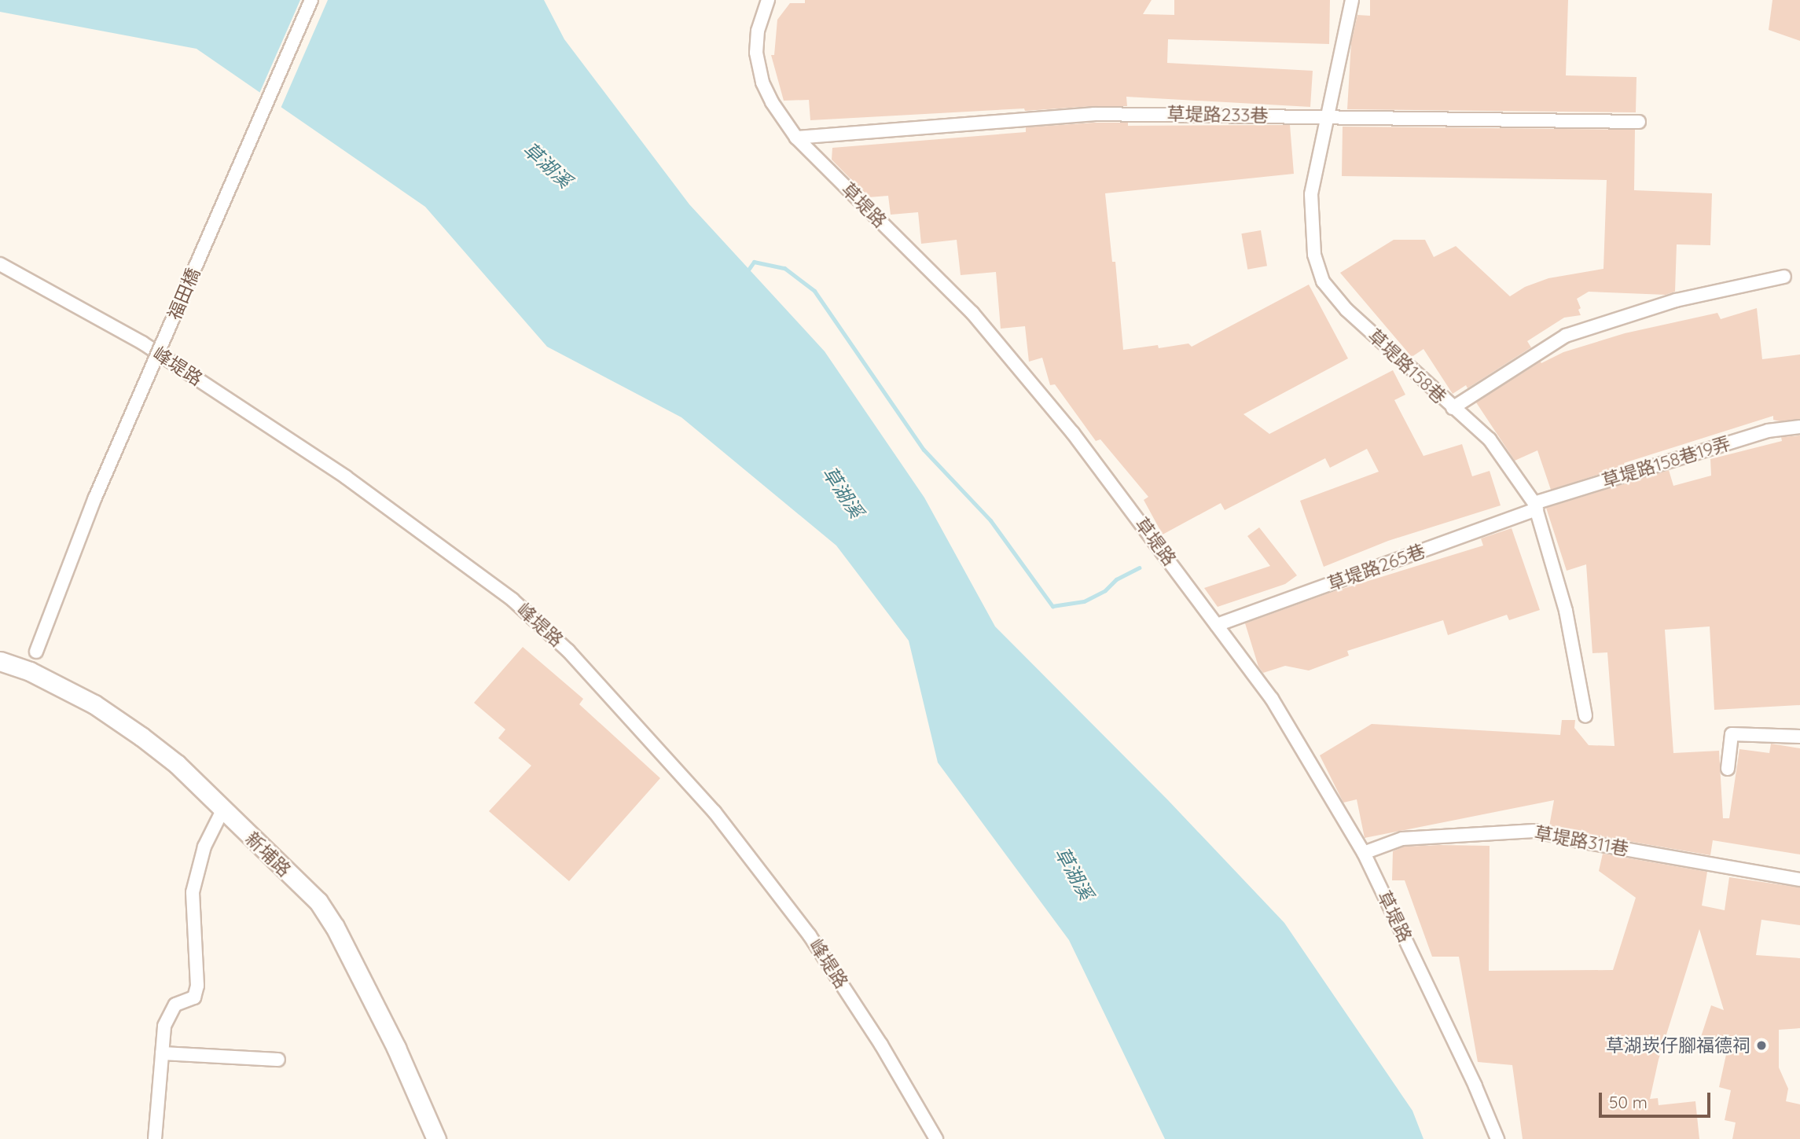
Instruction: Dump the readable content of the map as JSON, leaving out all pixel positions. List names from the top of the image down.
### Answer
{
  "streets": {
    "street": [
      "草堤路233巷",
      "草堤路",
      "福田橋",
      "峰堤路",
      "草堤路158巷",
      "草堤路158巷19弄",
      "草堤路265巷",
      "草堤路311巷",
      "新埔路"
    ]
  },
  "crossings": [
    ["草堤路233巷", "草堤路"],
    ["草堤路233巷", "草堤路158巷"],
    ["草堤路", "草堤路265巷"],
    ["草堤路", "草堤路311巷"],
    ["福田橋", "新埔路"],
    ["草堤路158巷", "草堤路158巷19弄"],
    ["草堤路158巷", "草堤路265巷"],
    ["草堤路158巷19弄", "草堤路265巷"]
  ],
  "water": ["草湖溪"],
  "places": ["草湖崁仔腳福德祠"],
  "scale_bar": "50 m"
}
